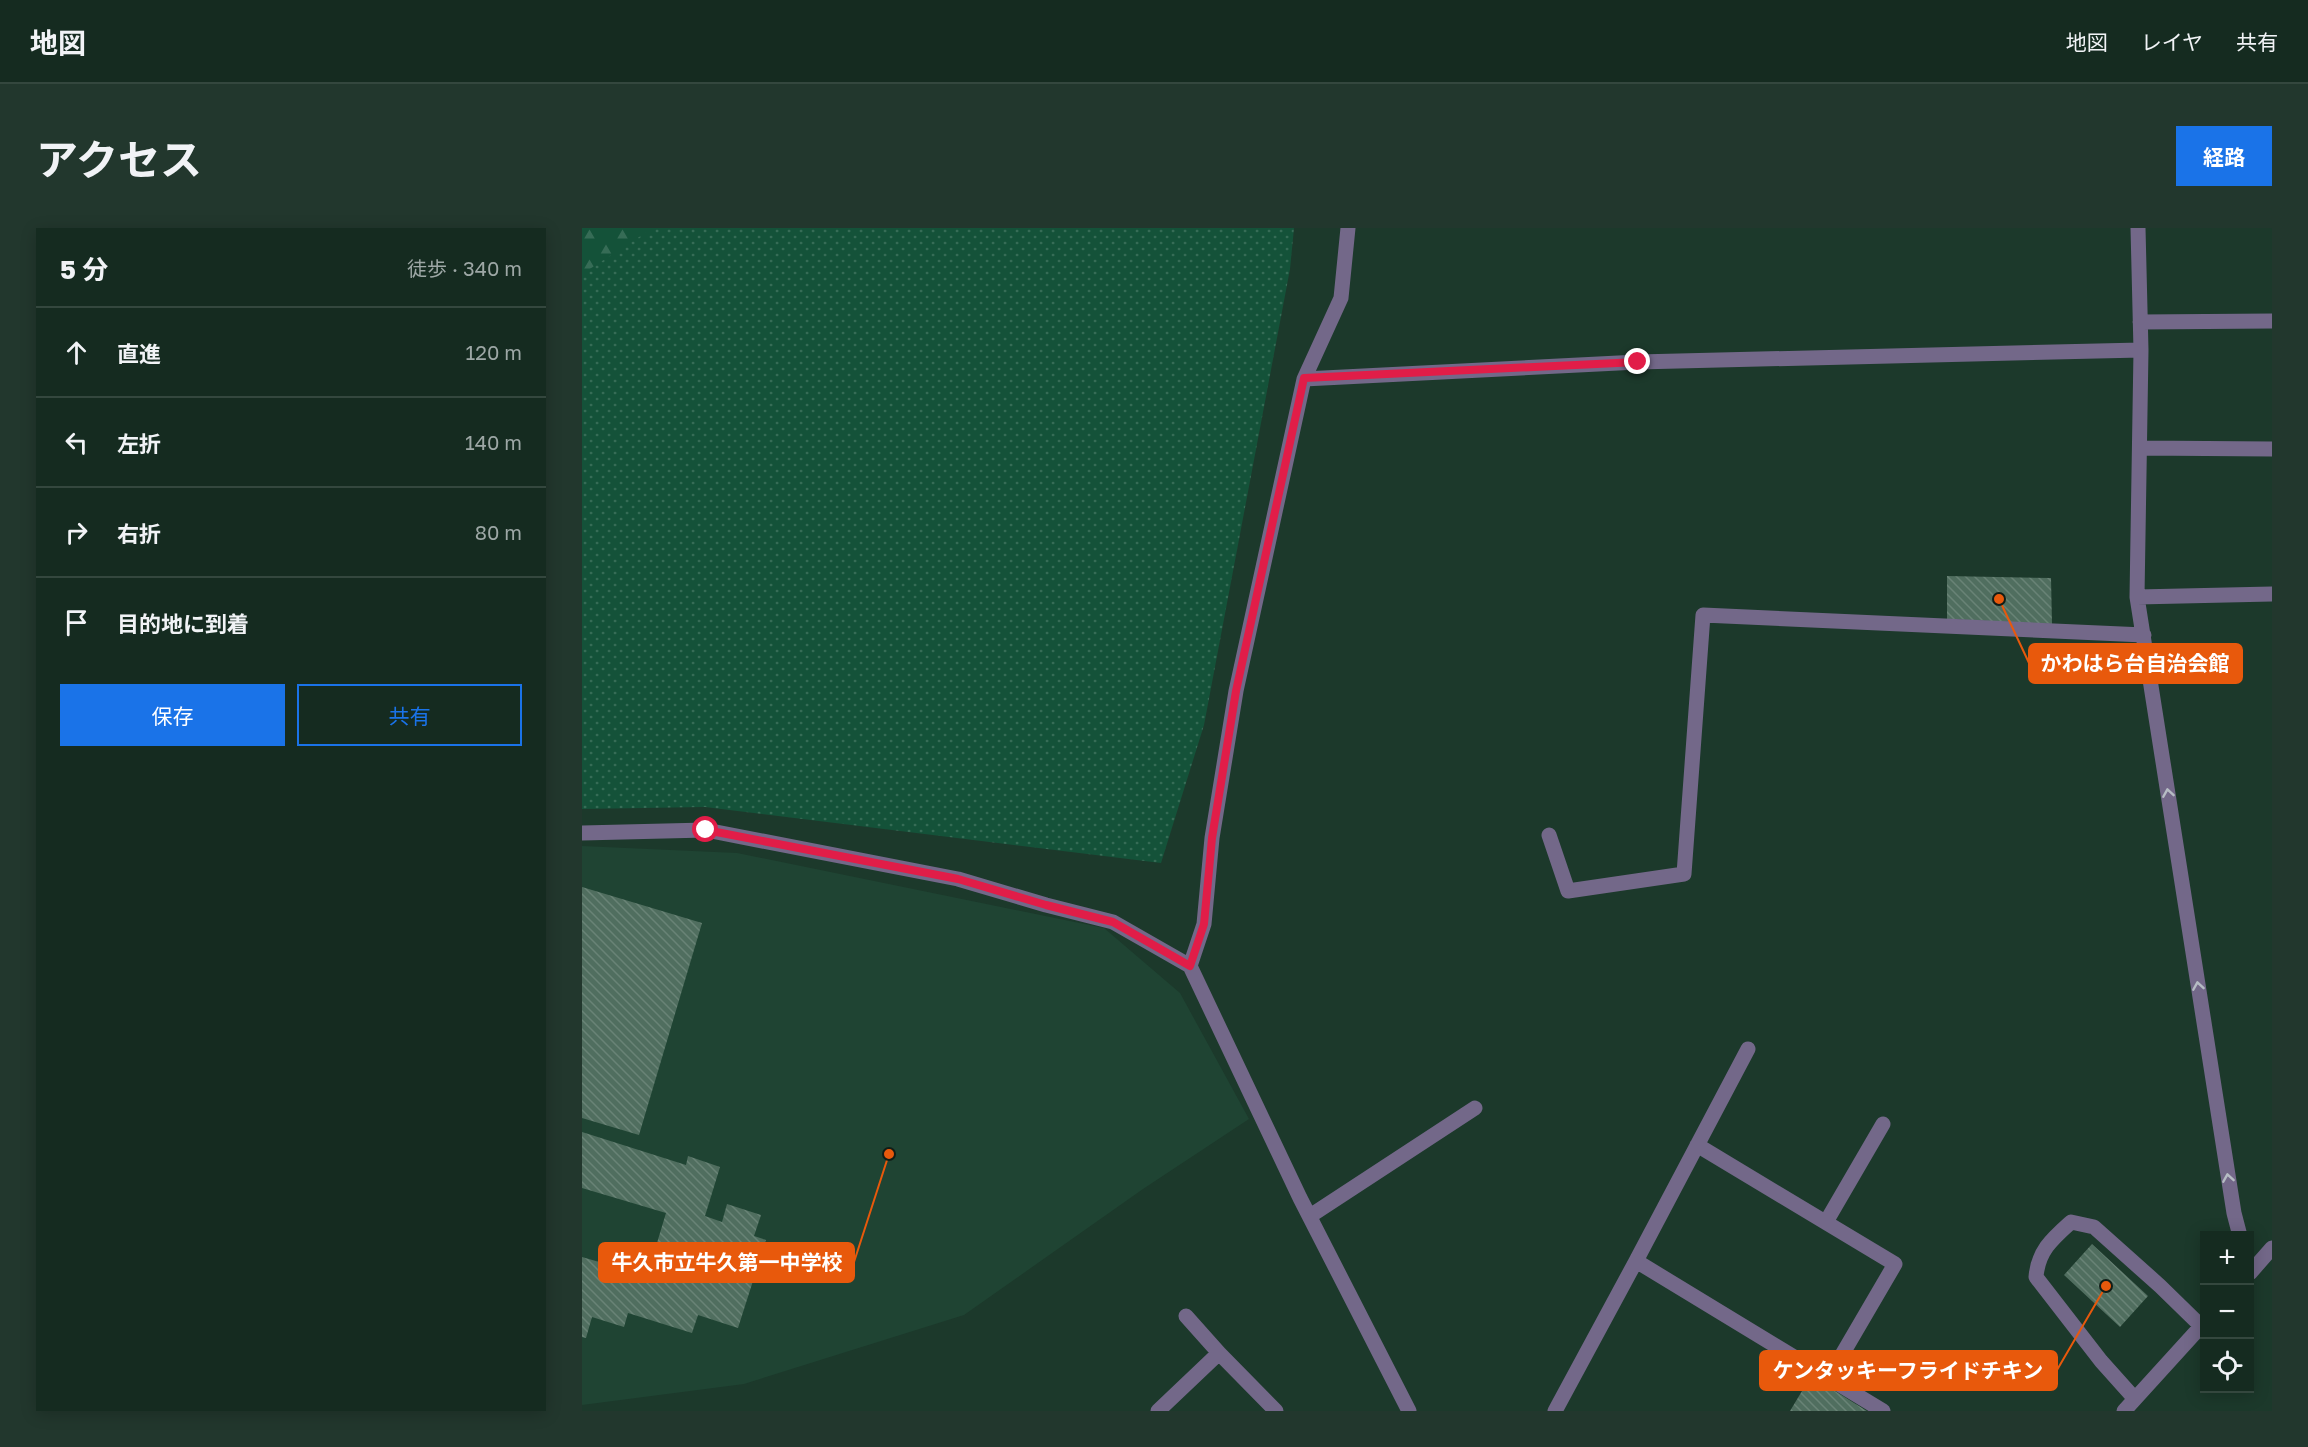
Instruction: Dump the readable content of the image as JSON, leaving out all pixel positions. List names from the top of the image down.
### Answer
{
  "places": ["かわはら台自治会館", "牛久市立牛久第一中学校", "ケンタッキーフライドチキン"],
  "page": {
    "header": "地図",
    "nav": ["地図", "レイヤ", "共有"],
    "title": "アクセス",
    "buttons": [
      "経路",
      ["保存", "共有"]
    ],
    "heading": ["5 分", "徒歩 · 340 m"],
    "list": [
      ["直進", "120 m"],
      ["左折", "140 m"],
      ["右折", "80 m"],
      "目的地に到着"
    ],
    "map_buttons": ["+", "−"]
  }
}
